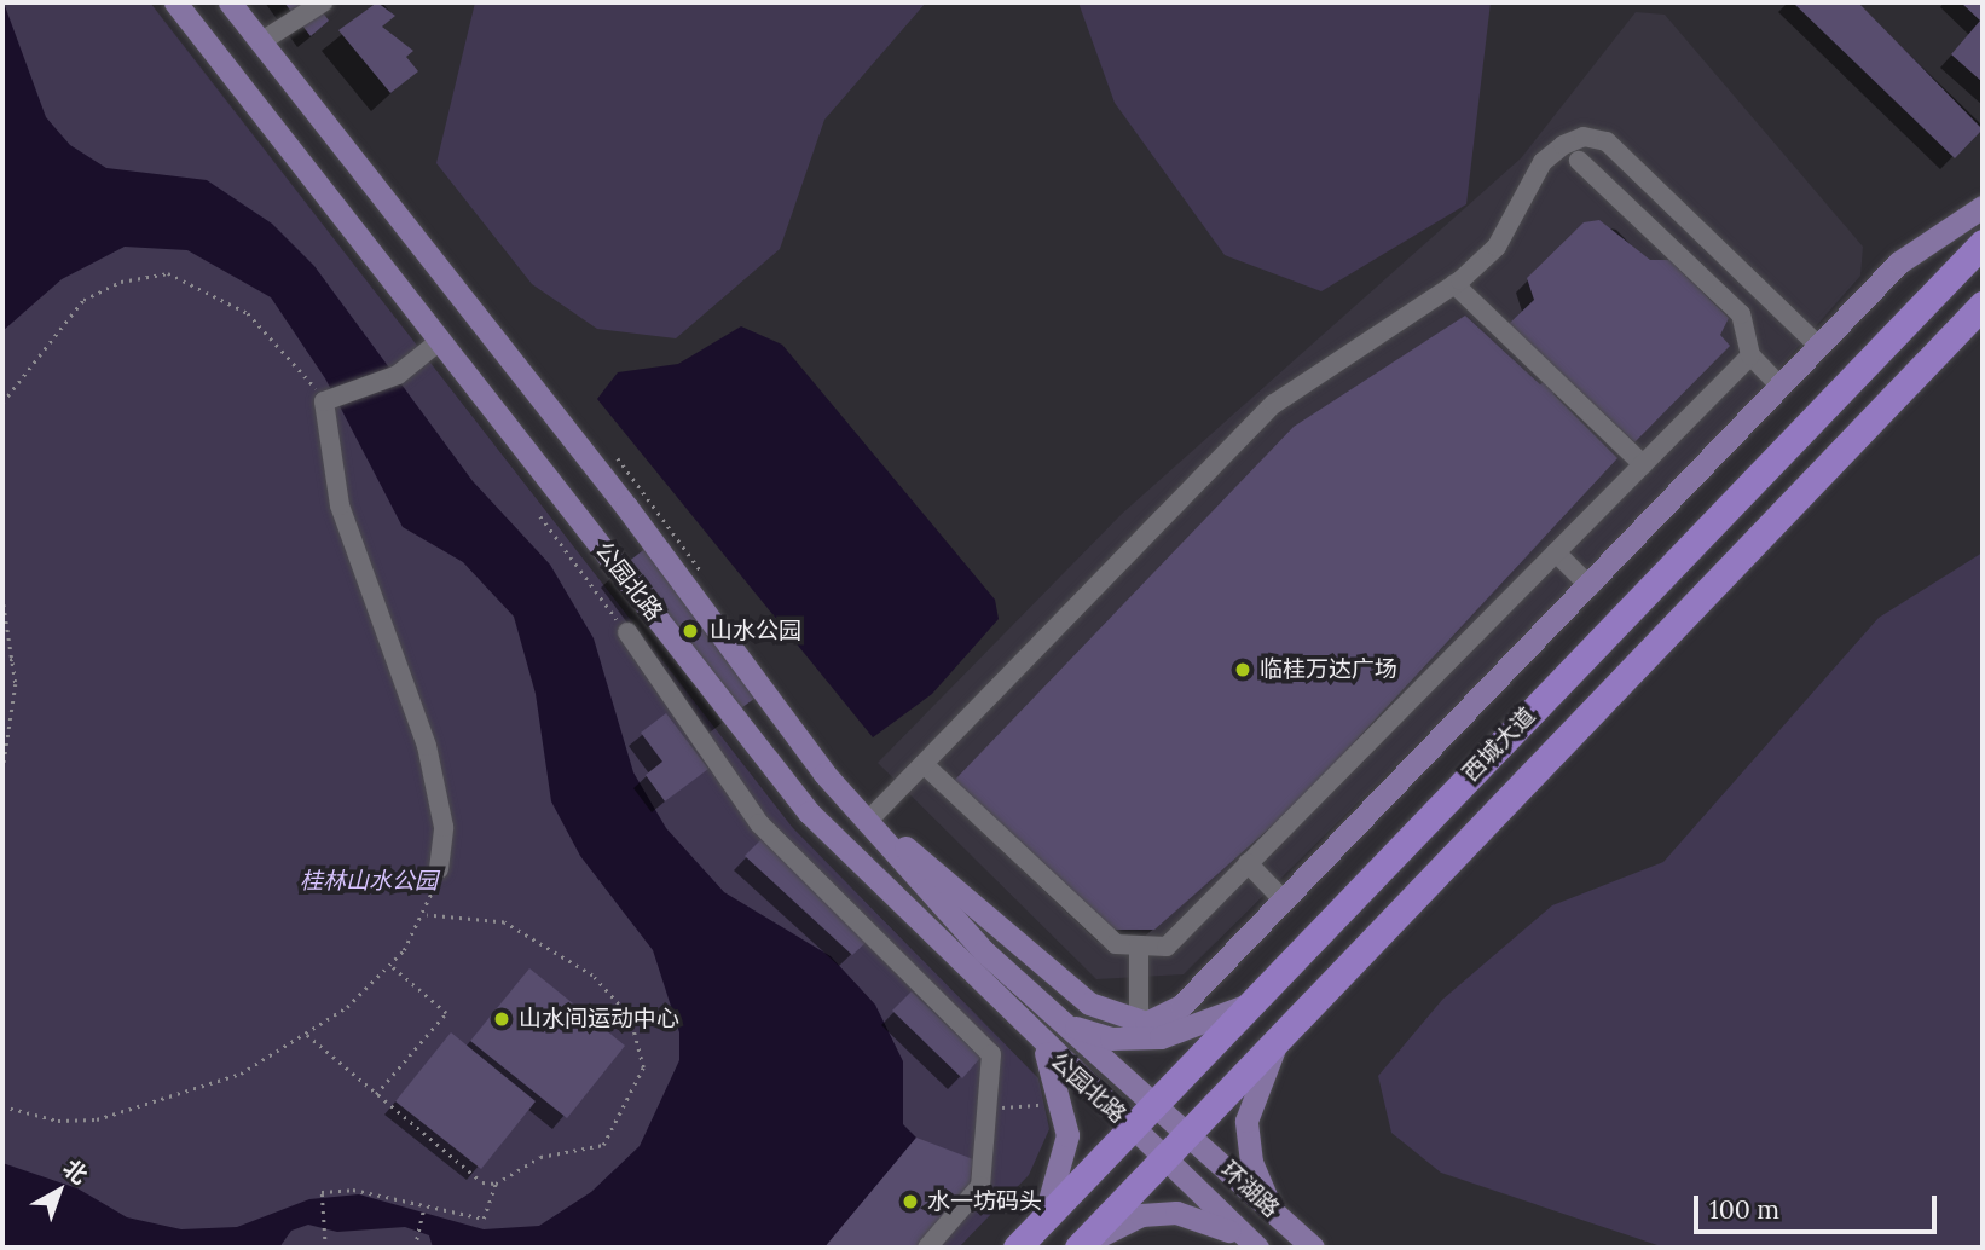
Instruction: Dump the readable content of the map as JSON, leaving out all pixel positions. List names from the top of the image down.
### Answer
{
  "streets": {
    "highway": ["西城大道"],
    "main road": ["公园北路", "环湖路"]
  },
  "crossings": [
    ["公园北路", "西城大道"],
    ["公园北路", "环湖路"],
    ["西城大道", "环湖路"]
  ],
  "parks": ["桂林山水公园"],
  "places": [
    "山水公园",
    "临桂万达广场",
    "山水间运动中心",
    "水一坊码头"
  ],
  "scale_bar": "100 m",
  "north": "top right"
}
